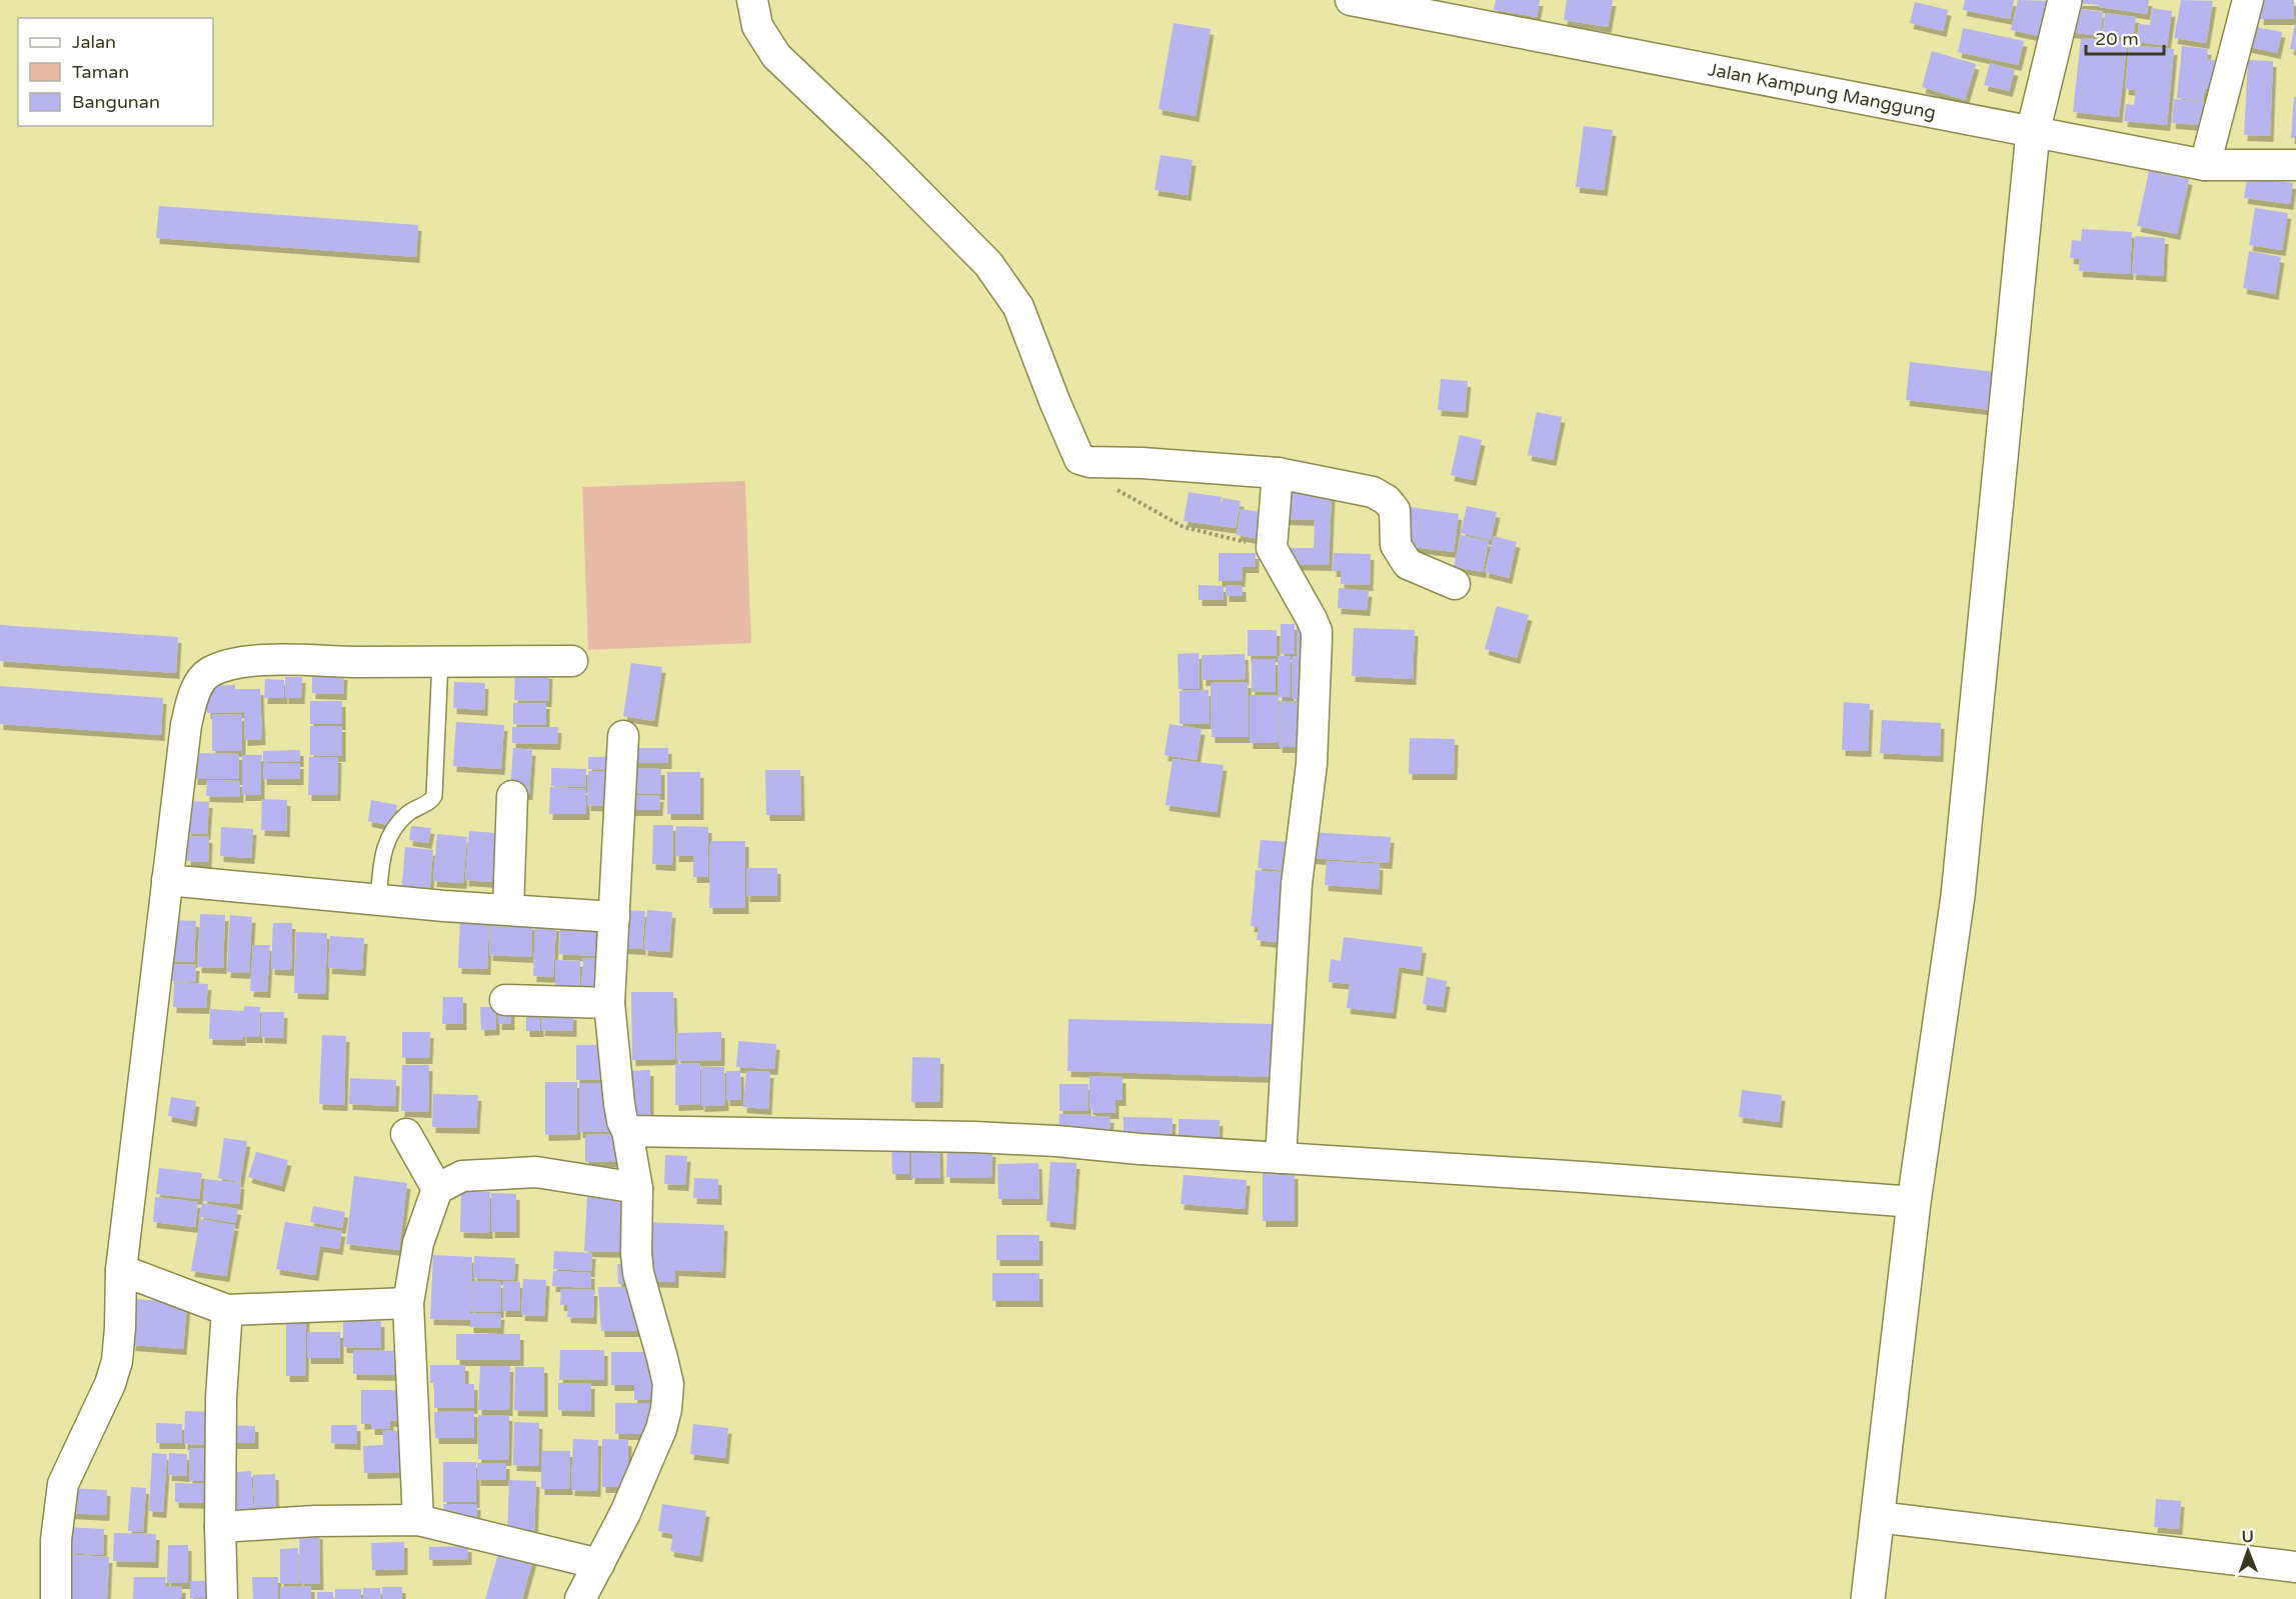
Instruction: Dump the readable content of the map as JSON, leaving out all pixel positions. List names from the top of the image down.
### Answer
{
  "streets": {
    "street": ["Jalan Kampung Manggung"]
  },
  "legend": ["Jalan", "Taman", "Bangunan"],
  "scale_bar": "20 m",
  "north": "top"
}
